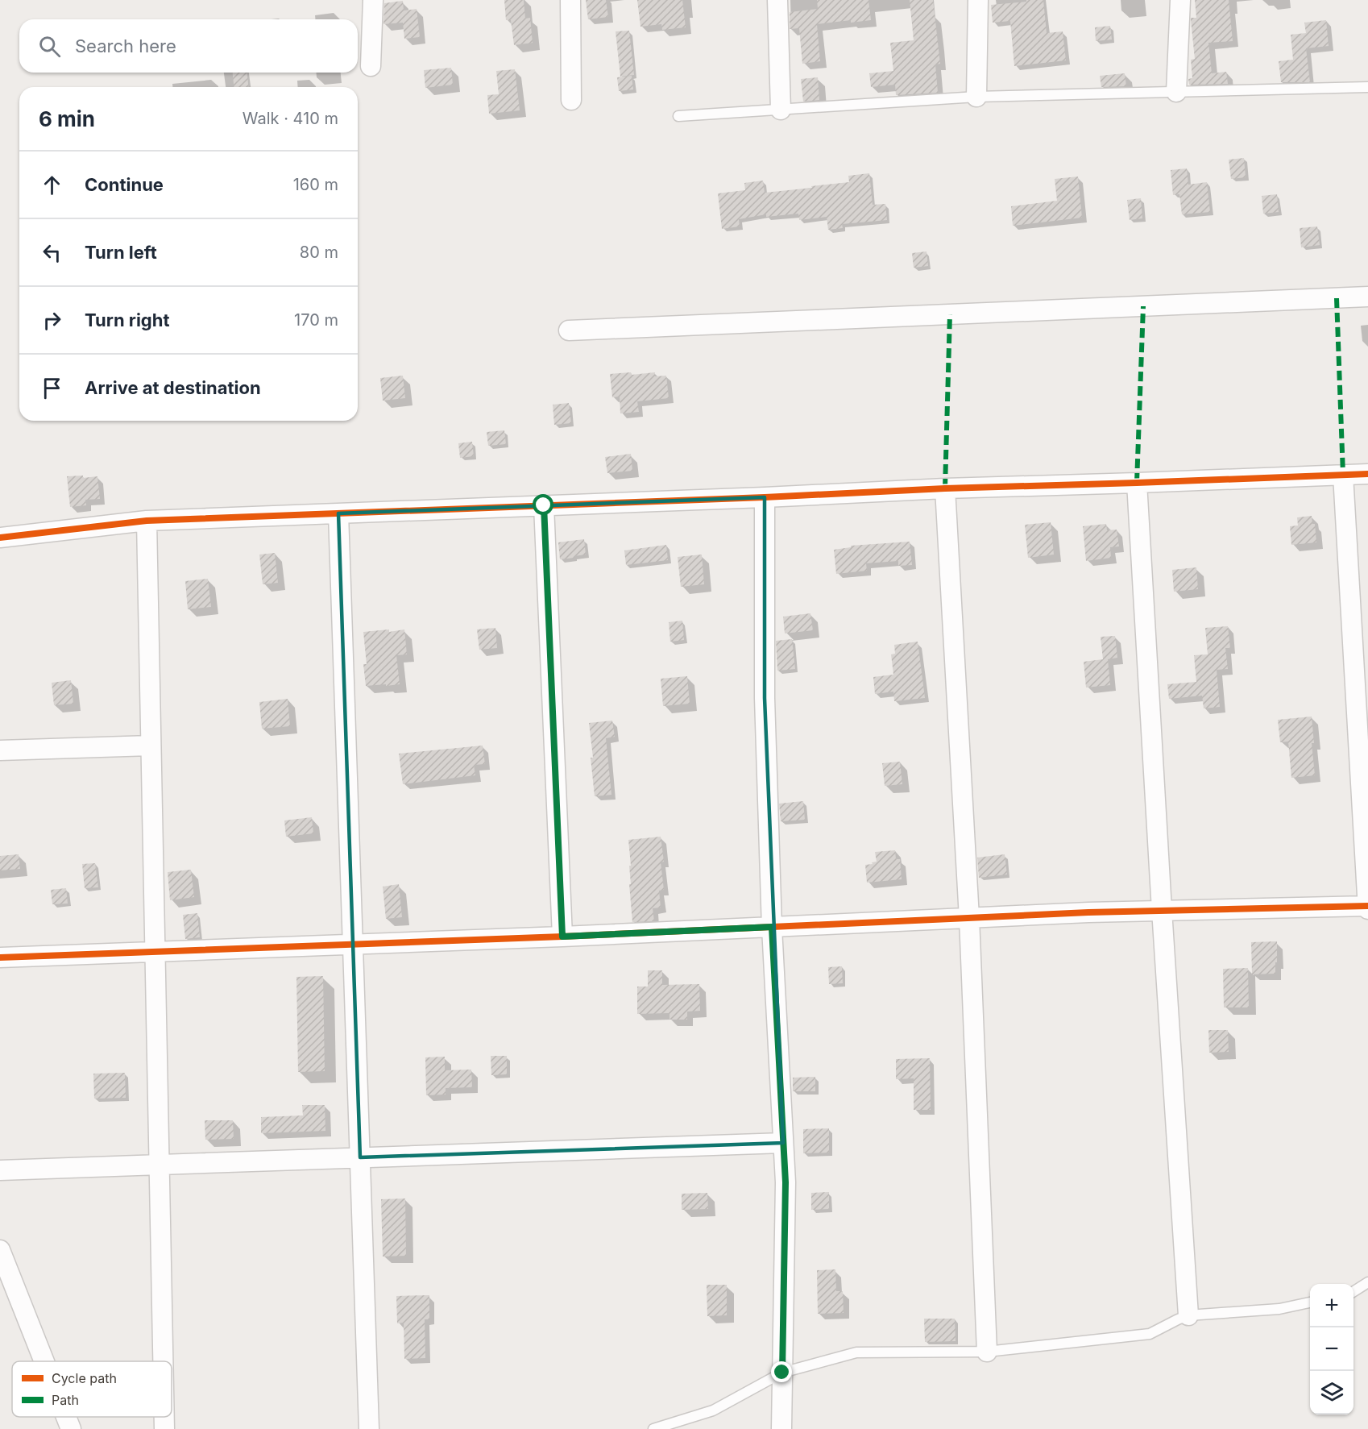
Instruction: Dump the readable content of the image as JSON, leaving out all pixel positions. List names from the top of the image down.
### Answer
{
  "legend": ["Cycle path", "Path"],
  "page": {
    "search": "Search here",
    "heading": ["6 min", "Walk · 410 m"],
    "list": [
      ["Continue", "160 m"],
      ["Turn left", "80 m"],
      ["Turn right", "170 m"],
      "Arrive at destination"
    ],
    "map_buttons": ["+", "−"]
  }
}
